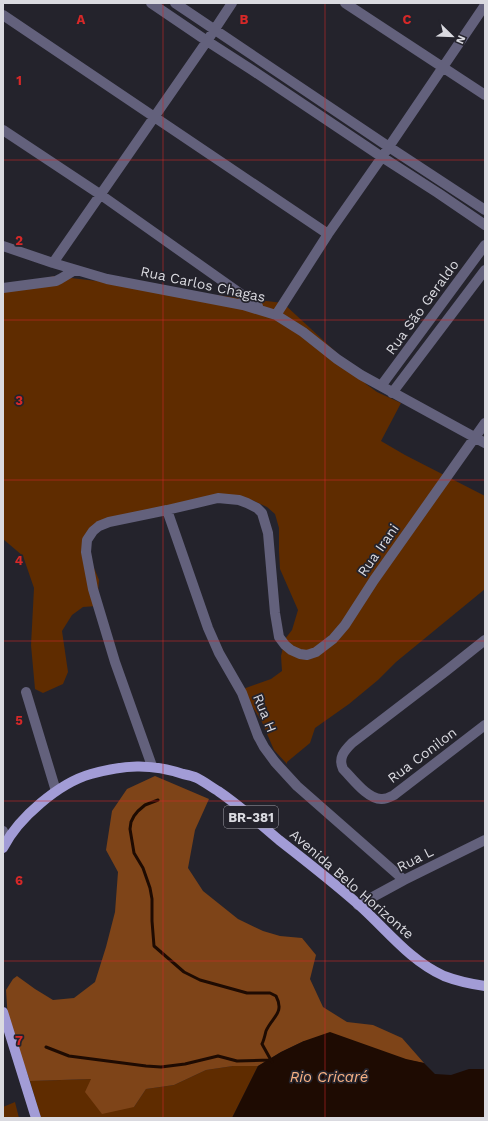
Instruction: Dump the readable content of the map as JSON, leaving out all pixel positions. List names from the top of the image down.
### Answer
{
  "streets": {
    "main road": ["BR-381", "Avenida Belo Horizonte"],
    "street": [
      "Rua Carlos Chagas",
      "Rua São Geraldo",
      "Rua Irani",
      "Rua H",
      "Rua Conilon",
      "Rua L"
    ]
  },
  "crossings": [
    ["Rua Carlos Chagas", "Rua São Geraldo"],
    ["Rua Carlos Chagas", "Rua Irani"],
    ["Rua Irani", "Rua H"],
    ["Rua H", "Rua L"],
    ["Rua L", "Avenida Belo Horizonte"]
  ],
  "water": ["Rio Cricaré"],
  "north": "bottom right",
  "grid": {
    "columns": ["A", "B", "C"],
    "rows": [
      "1",
      "2",
      "3",
      "4",
      "5",
      "6",
      "7"
    ]
  }
}
